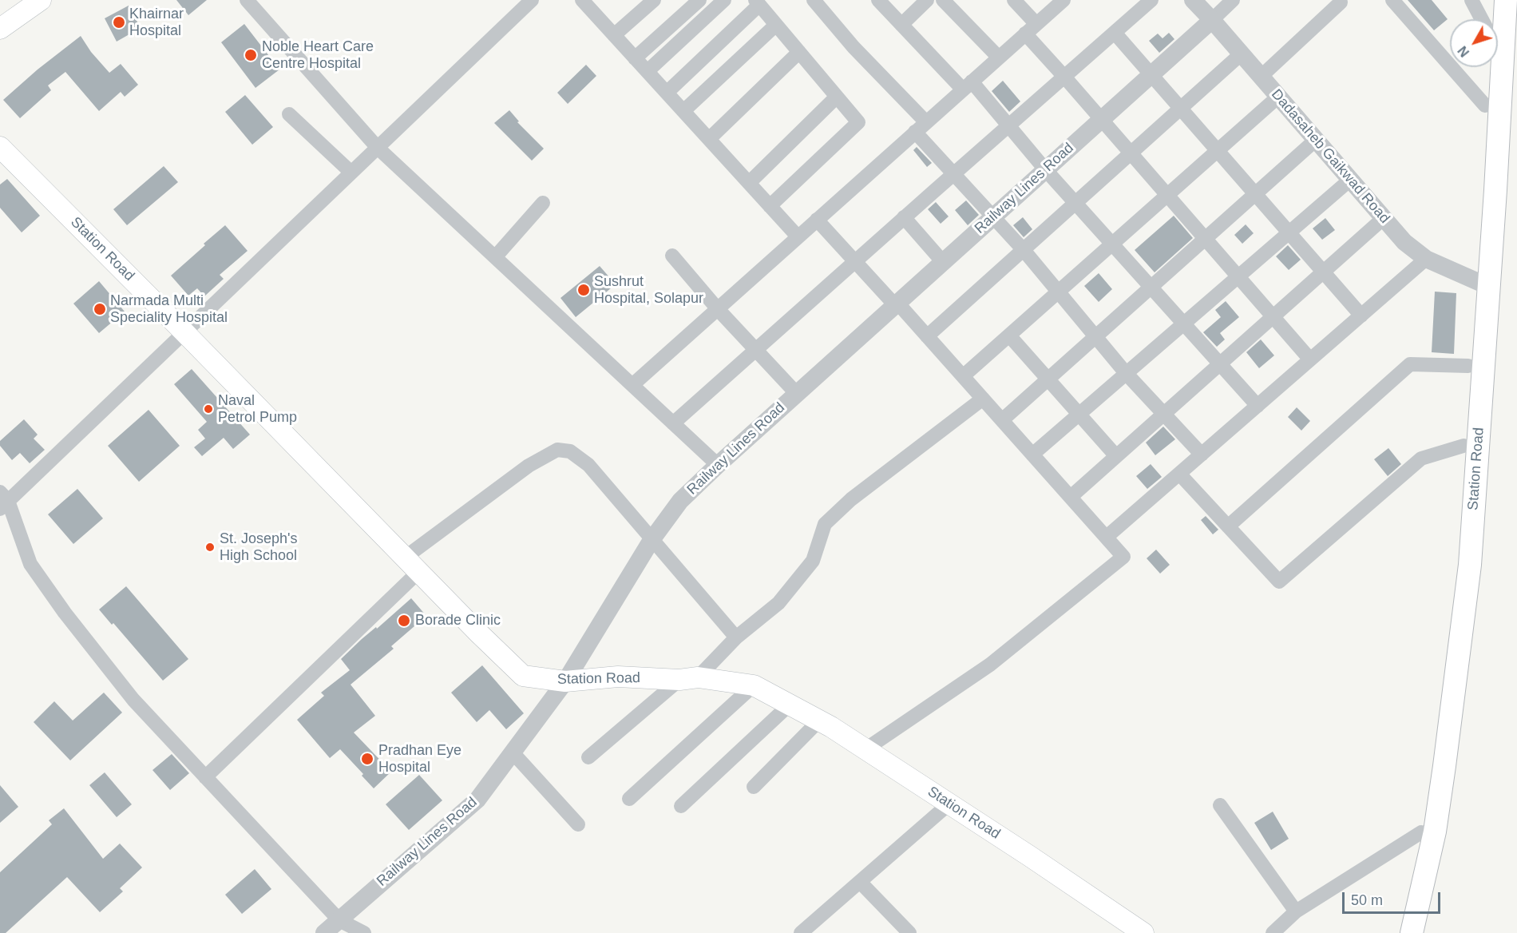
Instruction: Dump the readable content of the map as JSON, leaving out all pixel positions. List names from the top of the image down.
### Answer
{
  "streets": {
    "main road": ["Station Road"],
    "street": ["Dadasaheb Gaikwad Road", "Railway Lines Road"]
  },
  "crossings": [
    ["Dadasaheb Gaikwad Road", "Railway Lines Road"],
    ["Dadasaheb Gaikwad Road", "Station Road"],
    ["Railway Lines Road", "Station Road"]
  ],
  "places": [
    "Khairnar Hospital",
    "Noble Heart Care Centre Hospital",
    "Sushrut Hospital, Solapur",
    "Narmada Multi Speciality Hospital",
    "Naval Petrol Pump",
    "St. Joseph's High School",
    "Borade Clinic",
    "Pradhan Eye Hospital"
  ],
  "scale_bar": "50 m",
  "north": "bottom left"
}
